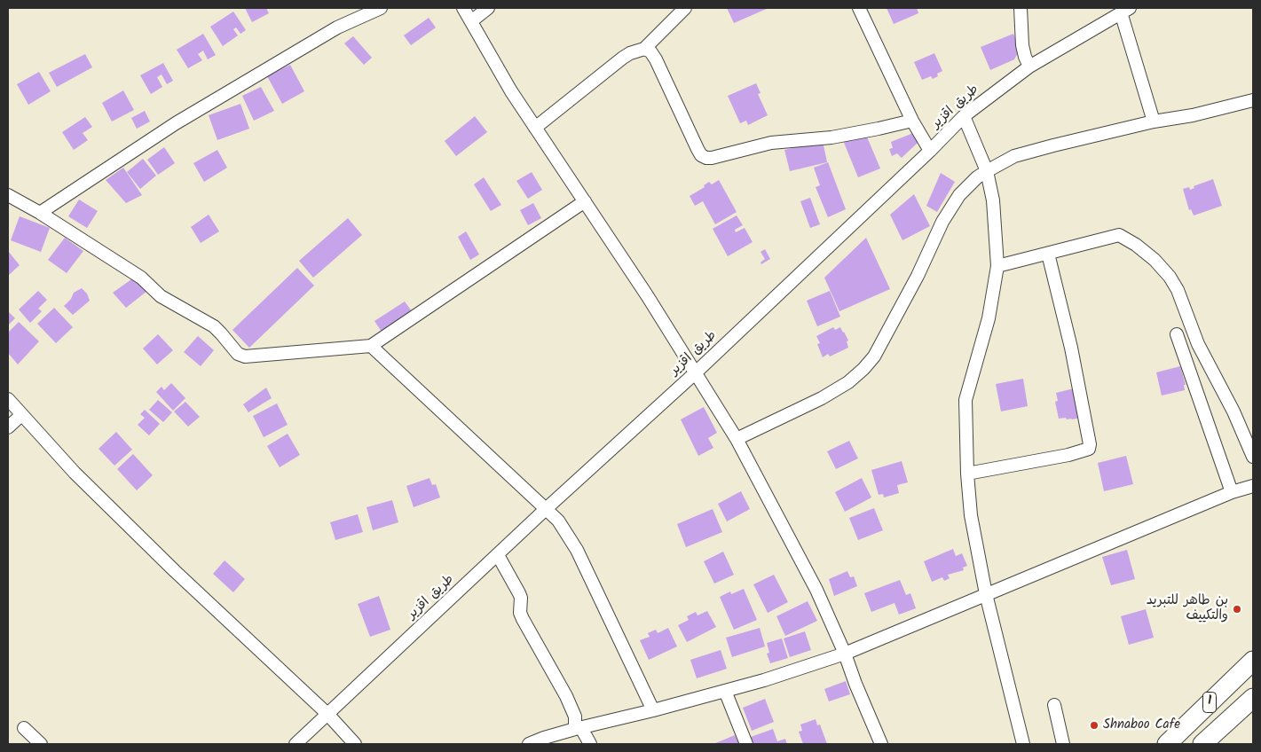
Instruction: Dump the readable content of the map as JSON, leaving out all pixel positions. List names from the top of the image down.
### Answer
{
  "streets": {
    "highway": ["1"],
    "street": ["طريق اقزير"]
  },
  "places": ["بن طاهر للتبريد والتكييف", "Shnaboo Cafe"]
}
